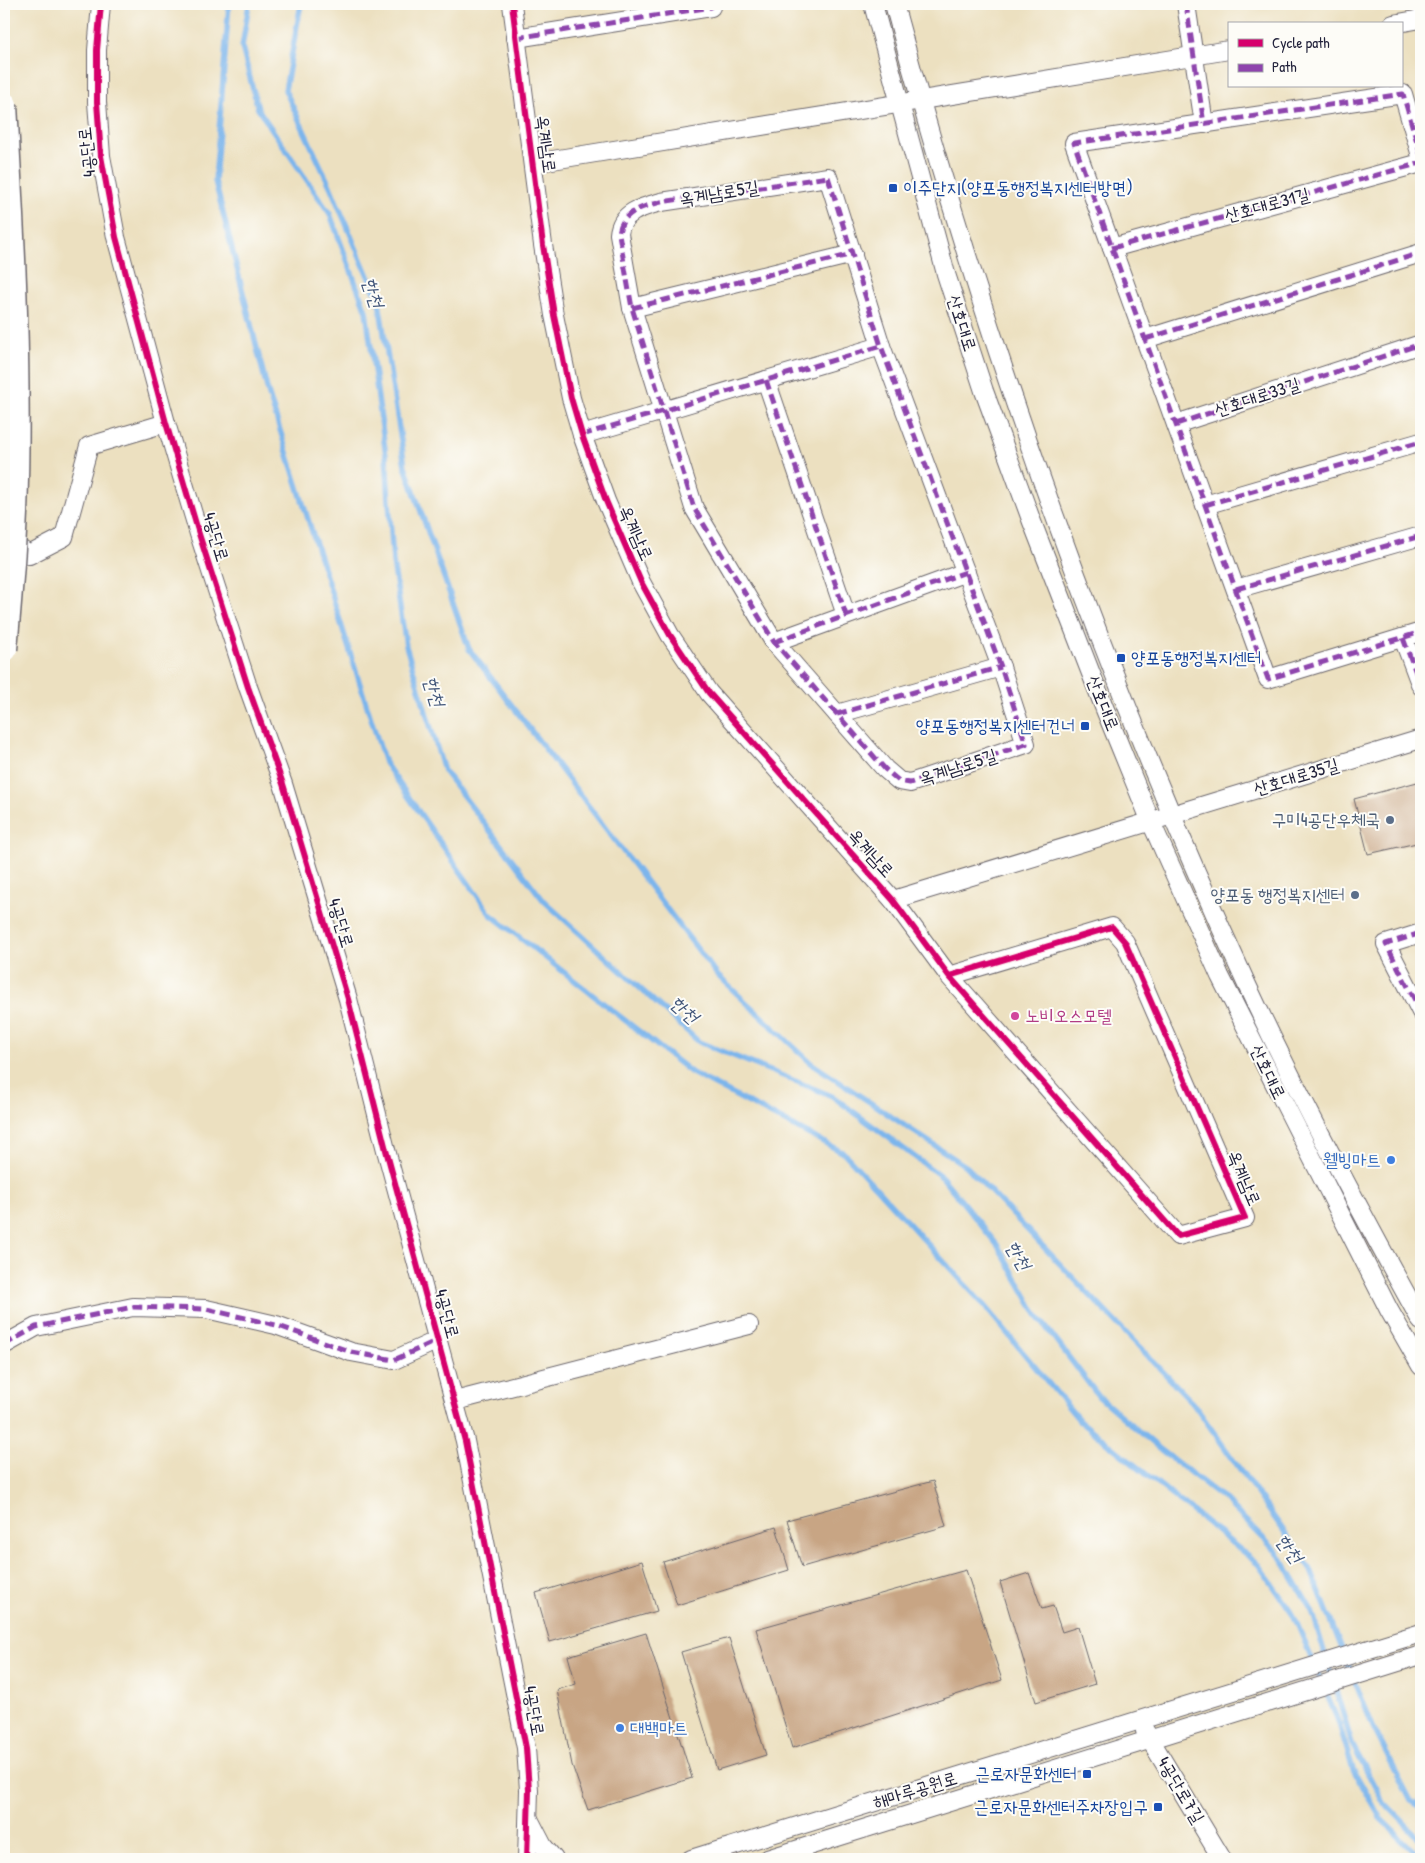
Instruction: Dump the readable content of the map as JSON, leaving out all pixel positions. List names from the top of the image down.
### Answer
{
  "streets": {
    "street": [
      "옥계남로",
      "4공단로",
      "옥계남로5길",
      "산호대로31길",
      "산호대로",
      "산호대로33길",
      "산호대로35길",
      "해마루공원로",
      "4공단로7길"
    ]
  },
  "crossings": [
    ["옥계남로", "산호대로"],
    ["옥계남로", "산호대로35길"],
    ["산호대로", "산호대로35길"],
    ["해마루공원로", "4공단로7길"]
  ],
  "water": ["한천"],
  "places": {
    "transit": [
      "이주단지(양포동행정복지센터방면)",
      "양포동행정복지센터",
      "양포동행정복지센터건너",
      "근로자문화센터",
      "근로자문화센터주차장입구"
    ],
    "other": [
      "구미4공단우체국",
      "양포동 행정복지센터",
      "노비오스모텔",
      "웰빙마트",
      "대백마트"
    ]
  },
  "legend": ["Cycle path", "Path"]
}
